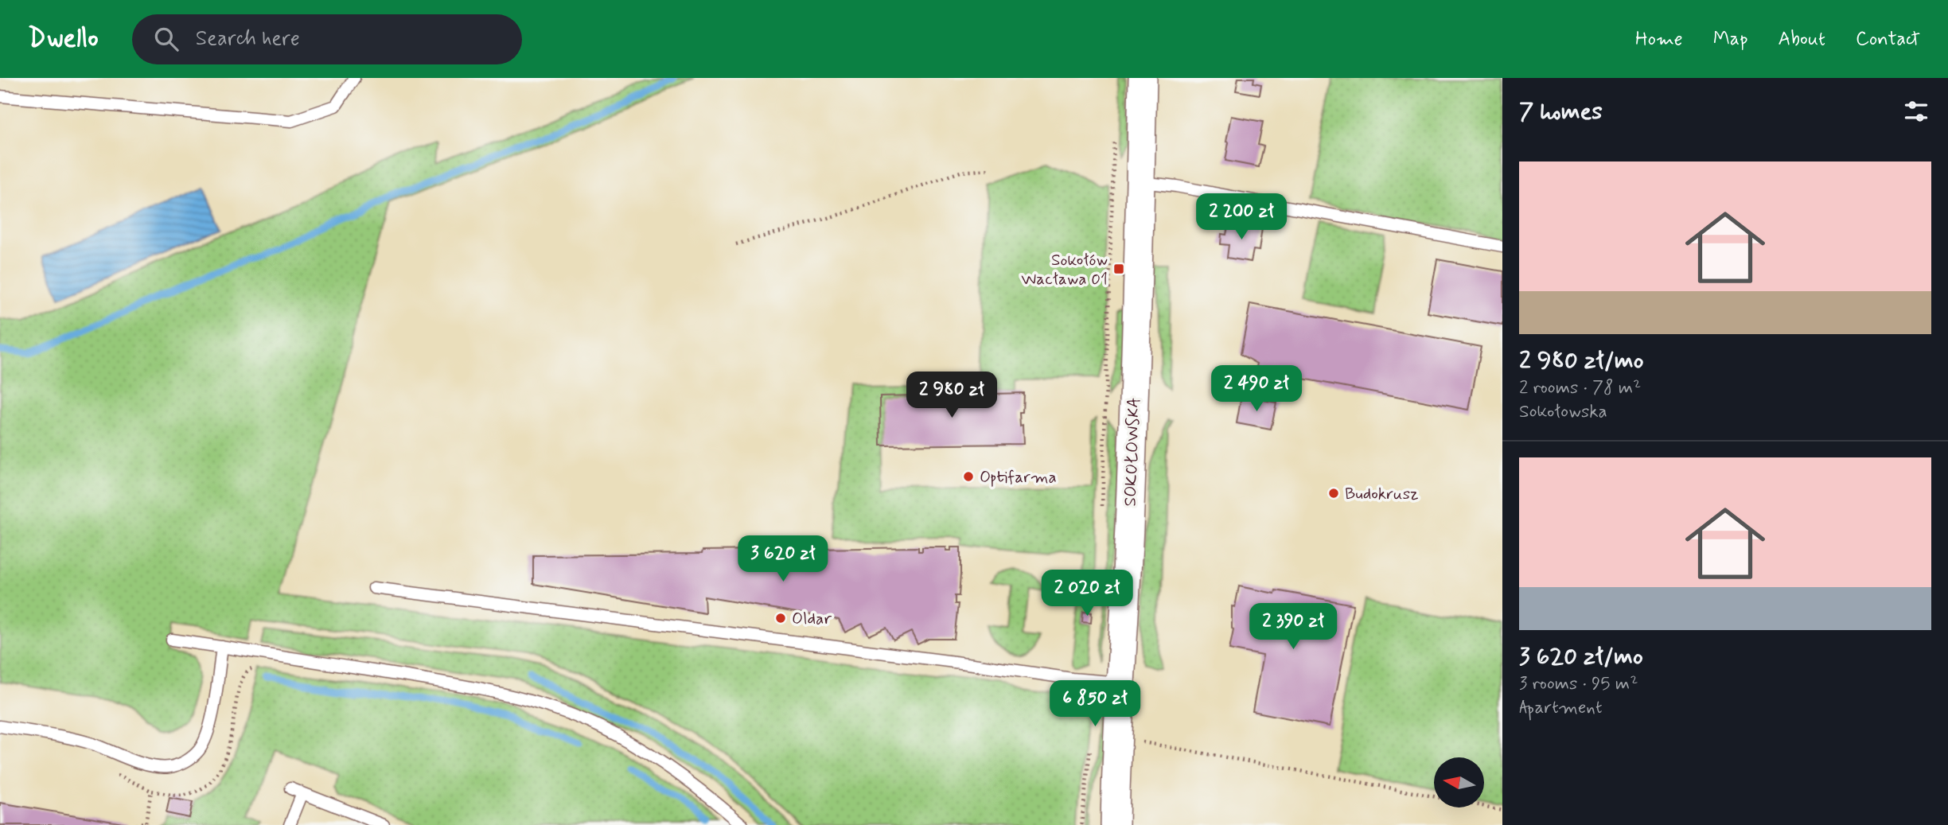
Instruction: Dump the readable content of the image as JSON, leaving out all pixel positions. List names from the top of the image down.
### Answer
{
  "streets": {
    "street": ["SOKOŁOWSKA"]
  },
  "places": {
    "transit": ["Sokołów Wacława 01"],
    "other": ["Optifarma", "Budokrusz", "Oldar"]
  },
  "north": "left",
  "page": {
    "header": "Dwello",
    "search": "Search here",
    "nav": [
      "Home",
      "Map",
      "About",
      "Contact"
    ],
    "heading": "7 homes",
    "list": [
      {
        "name": "2 980 zł/mo",
        "note": "2 rooms · 78 m² · Sokołowska"
      },
      {
        "name": "3 620 zł/mo",
        "note": "3 rooms · 95 m² · Apartment"
      }
    ],
    "price": [
      "2 200 zł",
      "2 490 zł",
      "2 980 zł",
      "3 620 zł",
      "2 020 zł",
      "2 390 zł",
      "6 850 zł"
    ]
  }
}
